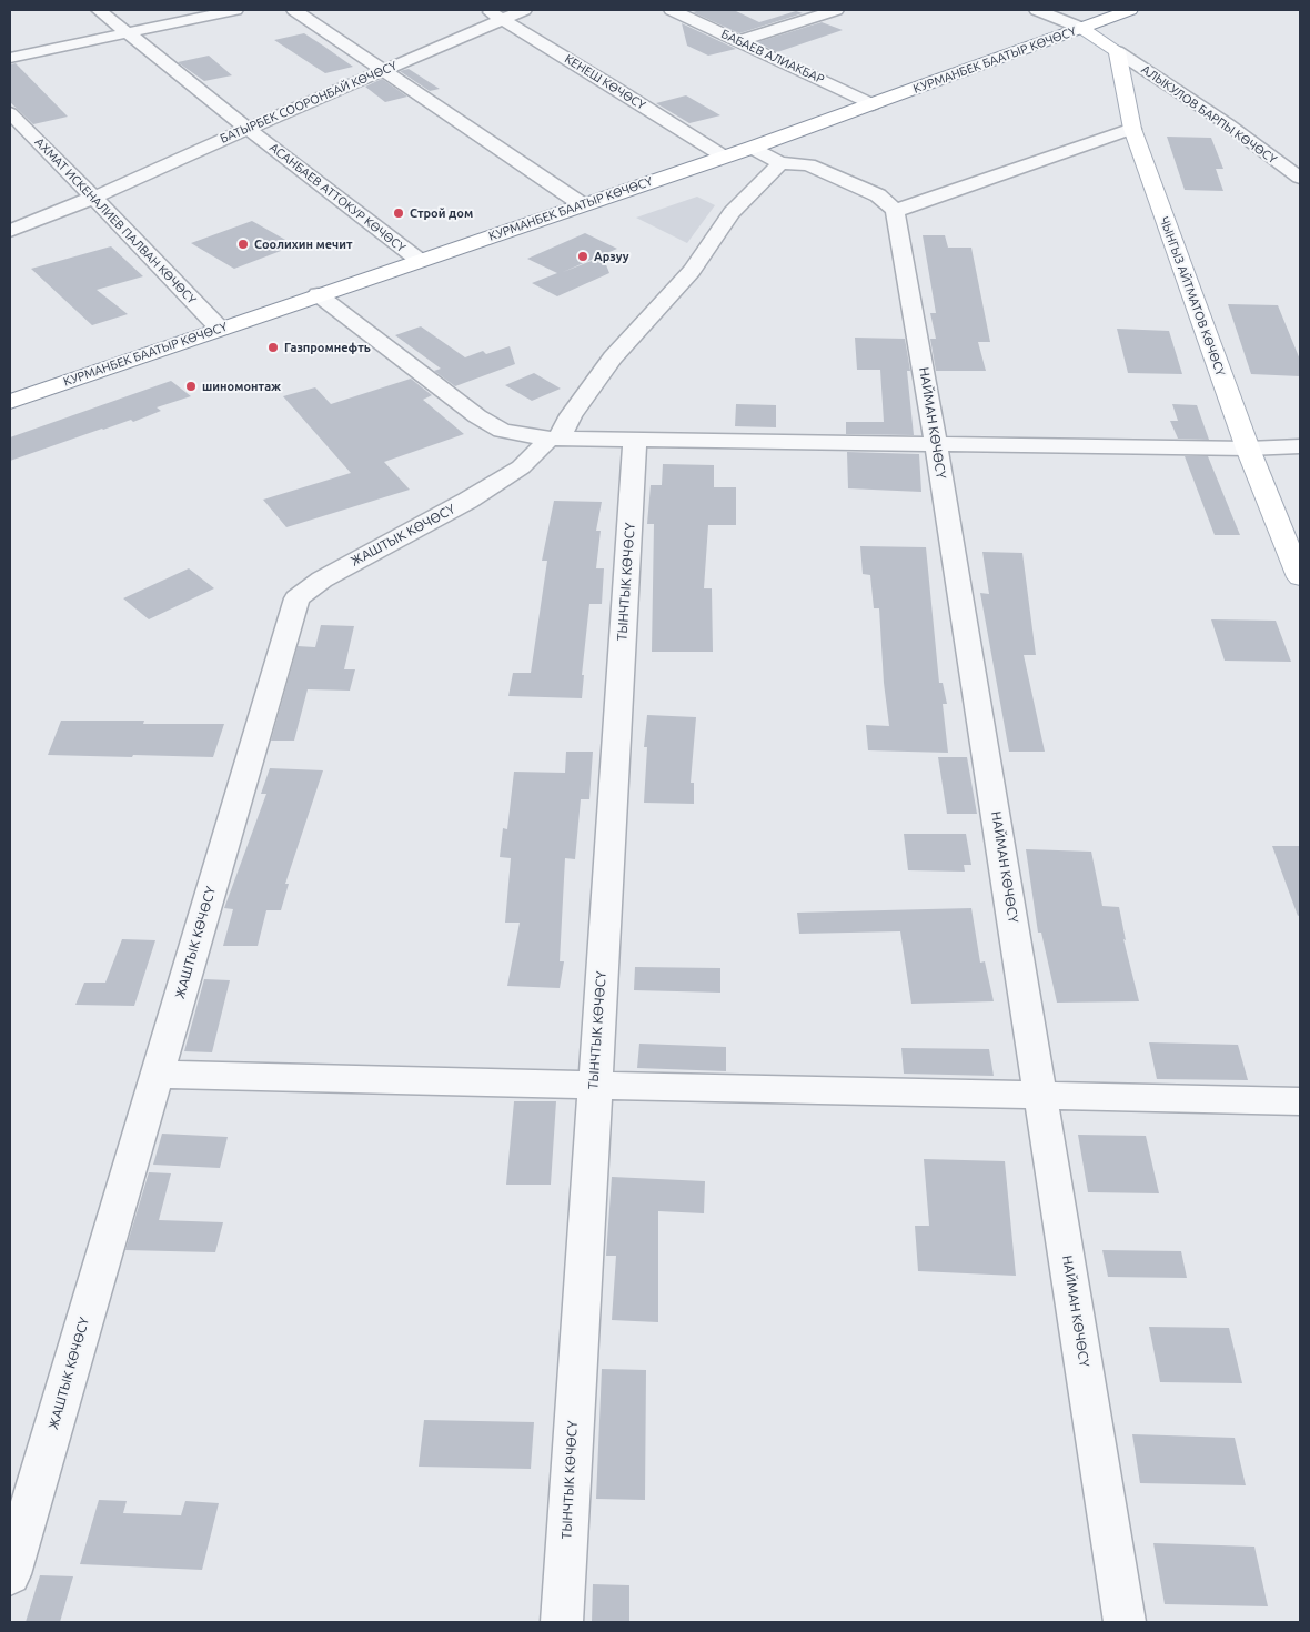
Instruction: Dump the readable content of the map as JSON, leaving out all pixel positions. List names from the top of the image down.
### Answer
{
  "streets": {
    "main road": ["КУРМАНБЕК БААТЫР КӨЧӨСҮ", "ЧЫНГЫЗ АЙТМАТОВ КӨЧӨСҮ"],
    "street": [
      "БАБАЕВ АЛИАКБАР",
      "КЕНЕШ КӨЧӨСҮ",
      "БАТЫРБЕК СООРОНБАЙ КӨЧӨСҮ",
      "АЛЫКУЛОВ БАРПЫ КӨЧӨСҮ",
      "АСАНБАЕВ АТТОКУР КӨЧӨСҮ",
      "АХМАТ ИСКЕНАЛИЕВ ПАЛВАН КӨЧӨСҮ",
      "НАЙМАН КӨЧӨСҮ",
      "ЖАШТЫК КӨЧӨСҮ",
      "ТЫНЧТЫК КӨЧӨСҮ"
    ]
  },
  "crossings": [
    ["БАБАЕВ АЛИАКБАР", "КУРМАНБЕК БААТЫР КӨЧӨСҮ"],
    ["КУРМАНБЕК БААТЫР КӨЧӨСҮ", "КЕНЕШ КӨЧӨСҮ"],
    ["КУРМАНБЕК БААТЫР КӨЧӨСҮ", "АСАНБАЕВ АТТОКУР КӨЧӨСҮ"],
    ["КУРМАНБЕК БААТЫР КӨЧӨСҮ", "АХМАТ ИСКЕНАЛИЕВ ПАЛВАН КӨЧӨСҮ"],
    ["КЕНЕШ КӨЧӨСҮ", "БАТЫРБЕК СООРОНБАЙ КӨЧӨСҮ"],
    ["БАТЫРБЕК СООРОНБАЙ КӨЧӨСҮ", "АСАНБАЕВ АТТОКУР КӨЧӨСҮ"],
    ["БАТЫРБЕК СООРОНБАЙ КӨЧӨСҮ", "АХМАТ ИСКЕНАЛИЕВ ПАЛВАН КӨЧӨСҮ"],
    ["АЛЫКУЛОВ БАРПЫ КӨЧӨСҮ", "ЧЫНГЫЗ АЙТМАТОВ КӨЧӨСҮ"]
  ],
  "places": [
    "Строй дом",
    "Соолихин мечит",
    "Арзуу",
    "Газпромнефть",
    "шиномонтаж"
  ]
}
